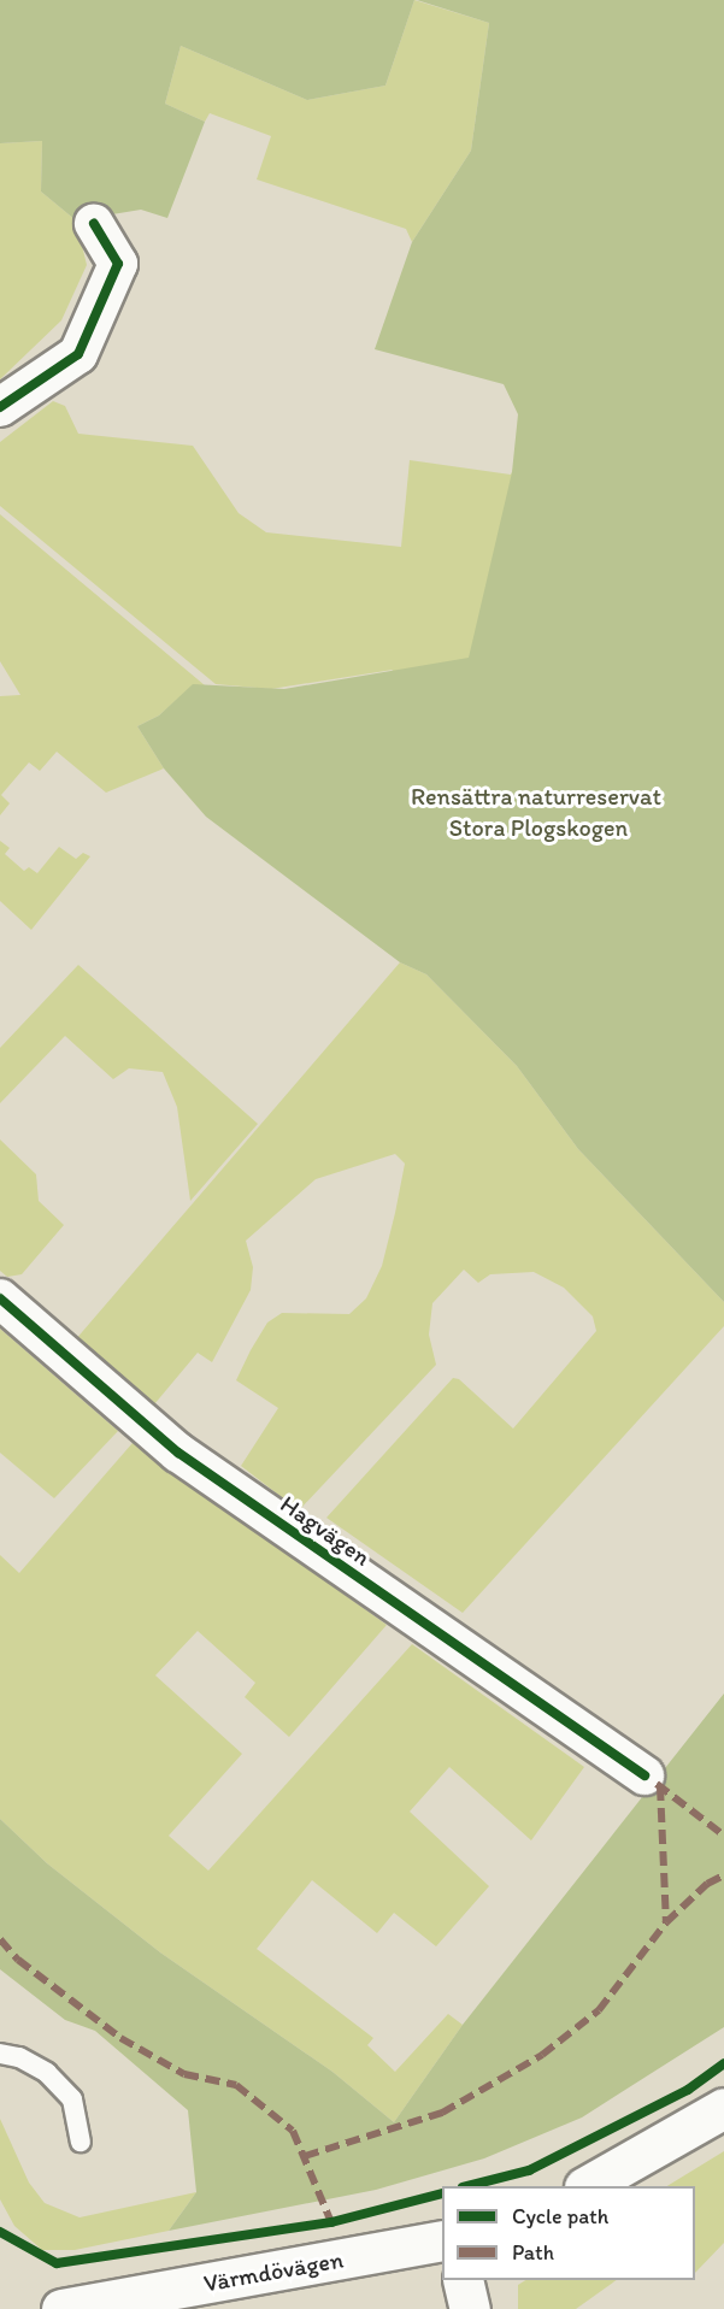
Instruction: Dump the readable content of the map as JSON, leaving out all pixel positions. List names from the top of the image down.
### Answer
{
  "streets": {
    "main road": ["Värmdövägen"],
    "street": ["Hagvägen"]
  },
  "parks": ["Rensättra naturreservat", "Stora Plogskogen"],
  "legend": ["Cycle path", "Path"]
}
